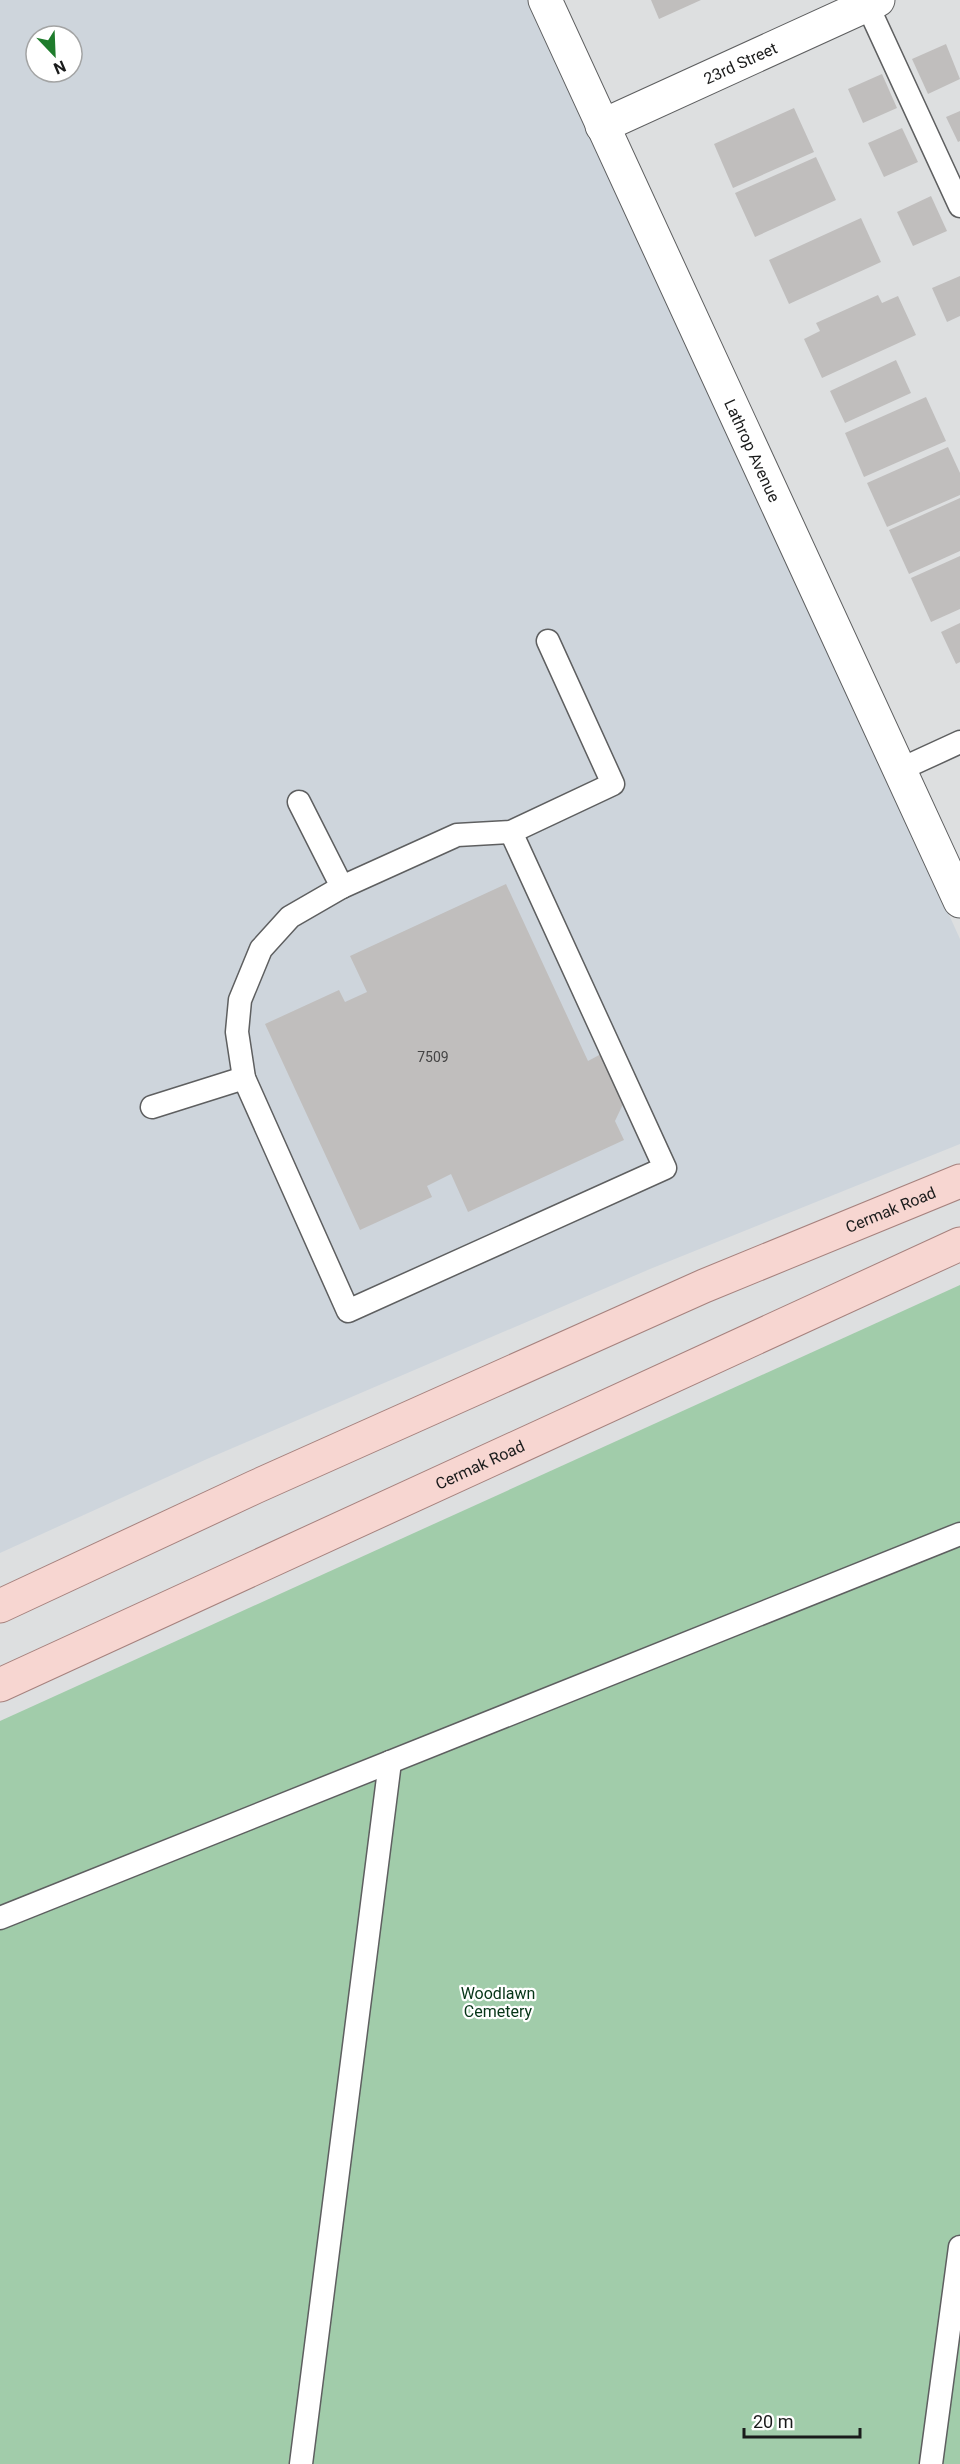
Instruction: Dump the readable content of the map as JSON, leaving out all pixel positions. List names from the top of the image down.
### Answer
{
  "streets": {
    "main road": ["Cermak Road"],
    "street": ["23rd Street", "Lathrop Avenue"]
  },
  "crossings": [
    ["23rd Street", "Lathrop Avenue"]
  ],
  "parks": ["Woodlawn Cemetery"],
  "house_numbers": ["7509"],
  "scale_bar": "20 m",
  "north": "bottom right"
}
